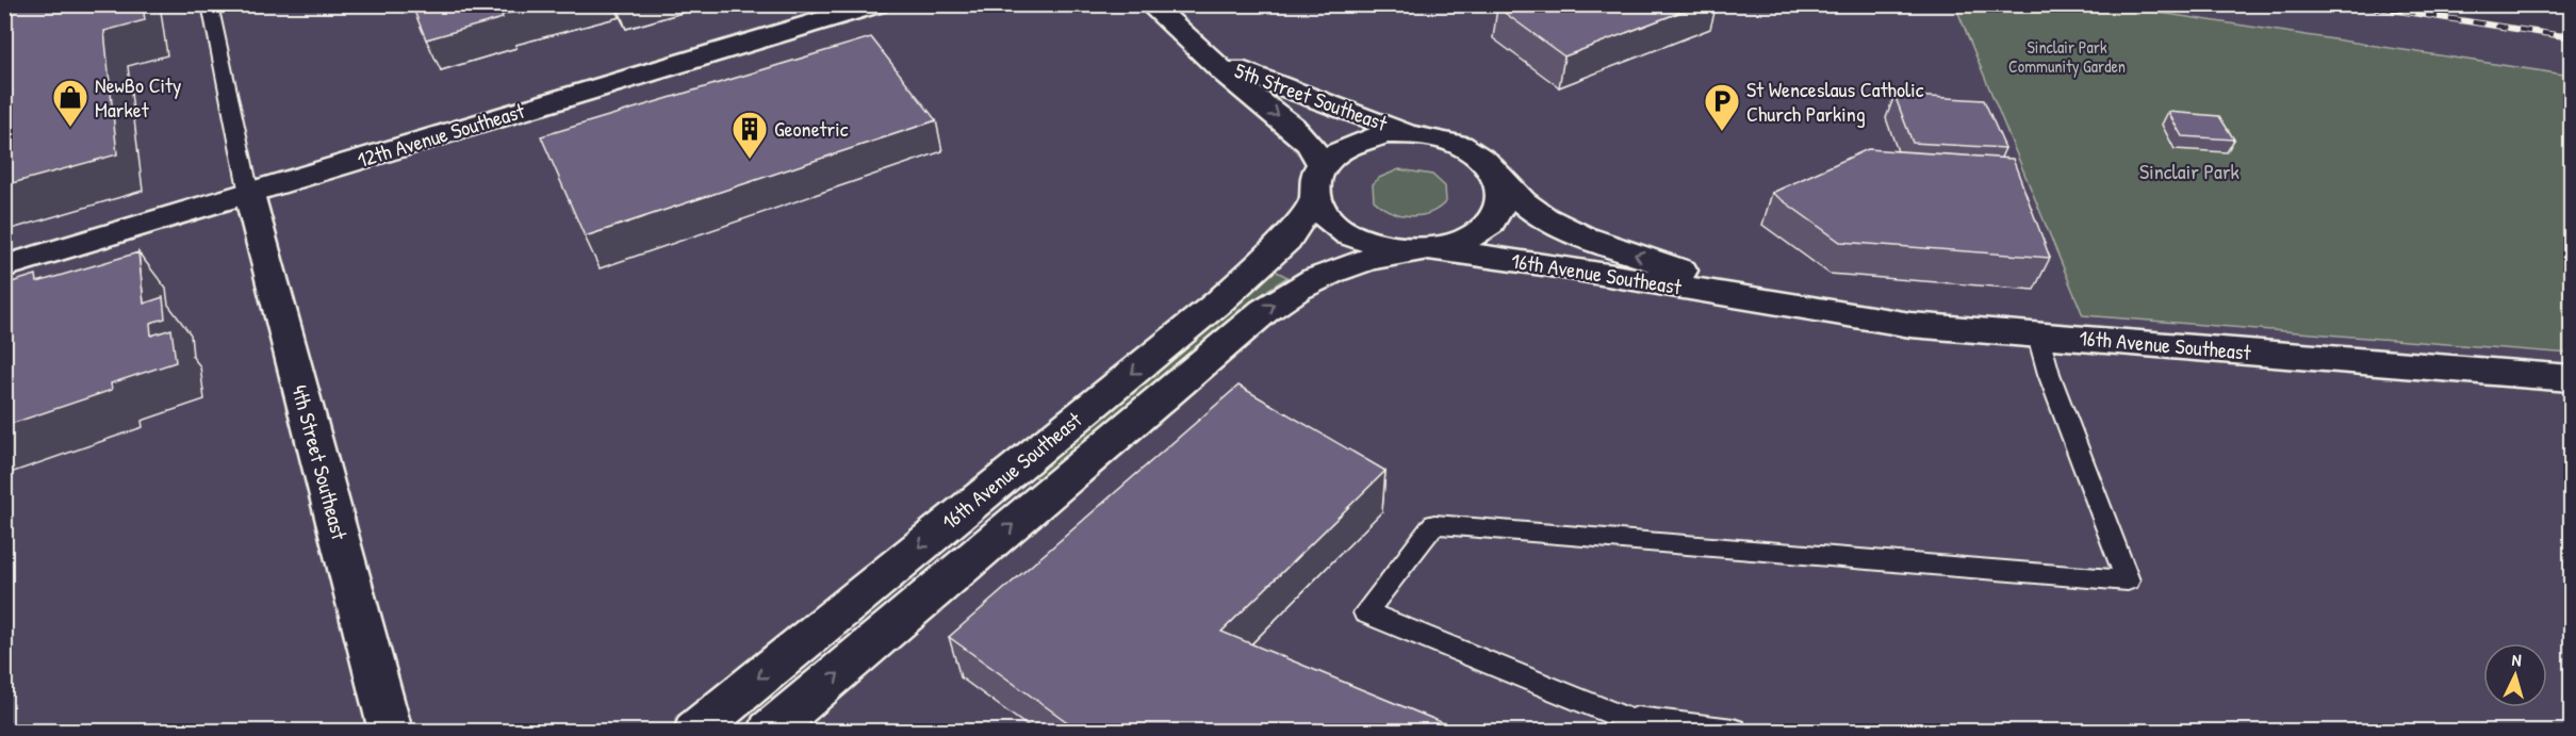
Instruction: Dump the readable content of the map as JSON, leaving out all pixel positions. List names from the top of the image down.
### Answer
{
  "streets": {
    "street": [
      "5th Street Southeast",
      "12th Avenue Southeast",
      "16th Avenue Southeast",
      "4th Street Southeast"
    ]
  },
  "crossings": [
    ["5th Street Southeast", "16th Avenue Southeast"],
    ["12th Avenue Southeast", "4th Street Southeast"]
  ],
  "parks": ["Sinclair Park Community Garden", "Sinclair Park"],
  "places": {
    "shop": ["NewBo City Market"],
    "parking": ["St Wenceslaus Catholic Church Parking"],
    "building": ["Geonetric"]
  },
  "north": "top"
}
